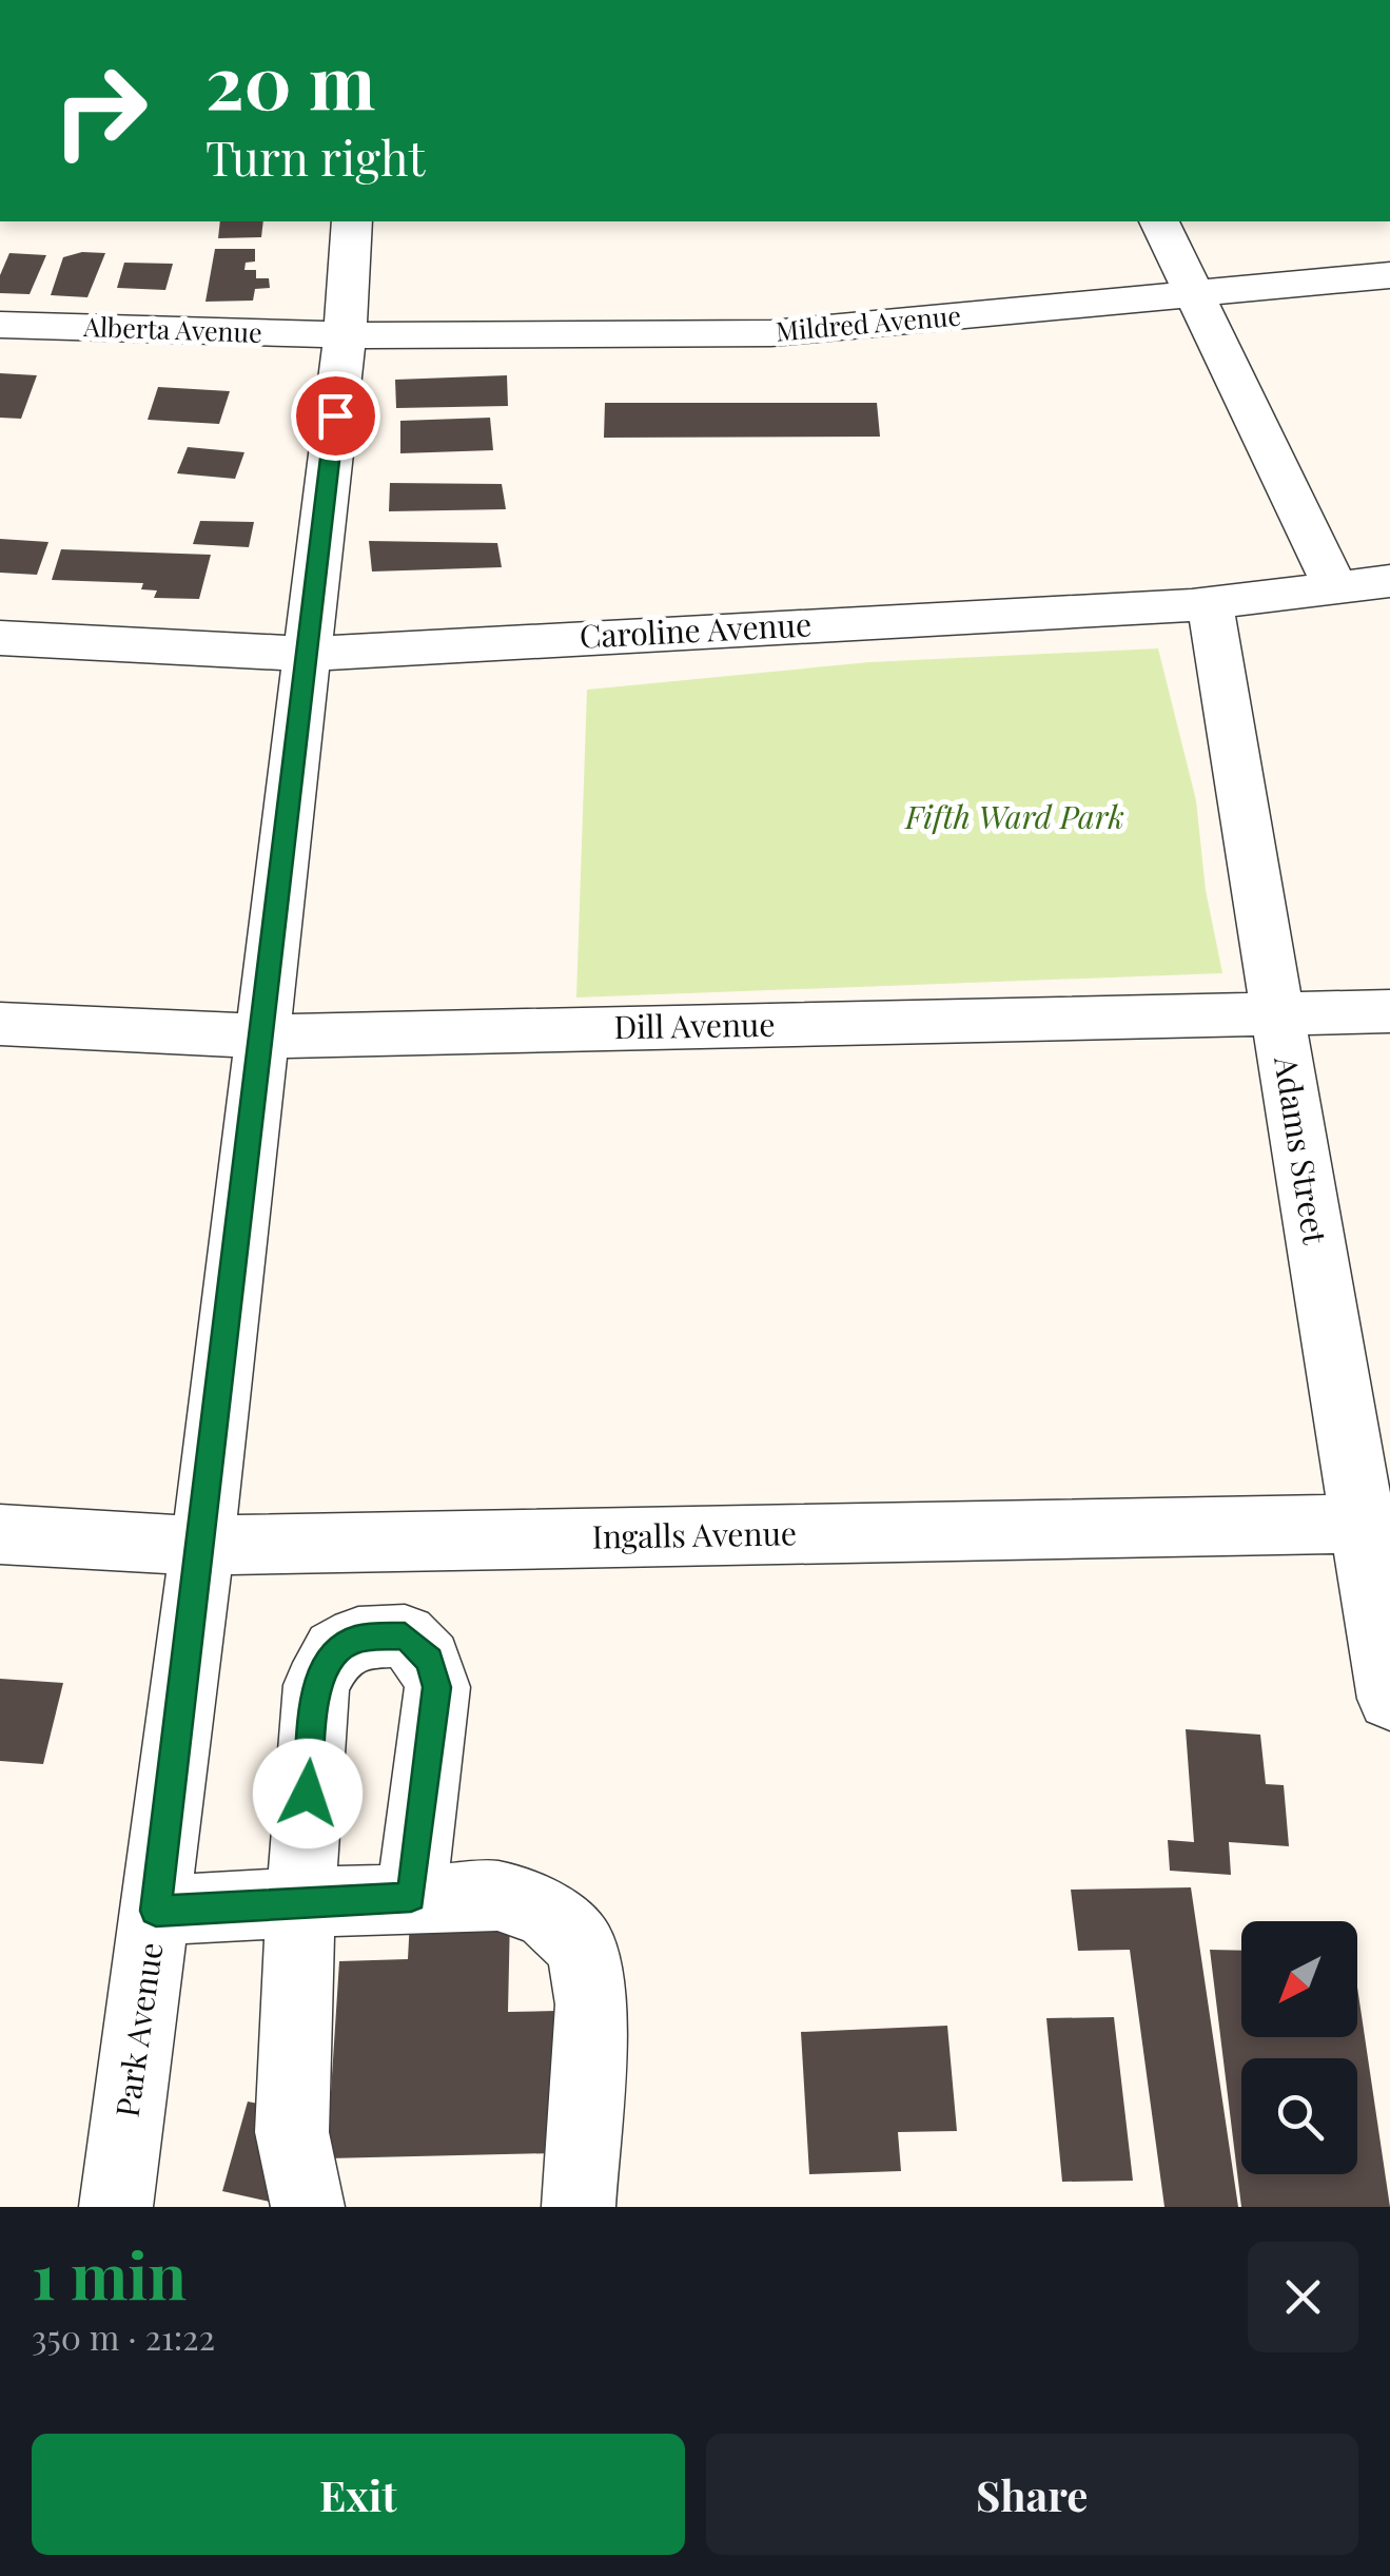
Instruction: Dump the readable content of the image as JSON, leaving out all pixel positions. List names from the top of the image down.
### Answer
{
  "streets": {
    "street": [
      "Mildred Avenue",
      "Alberta Avenue",
      "Caroline Avenue",
      "Dill Avenue",
      "Adams Street",
      "Ingalls Avenue",
      "Park Avenue"
    ]
  },
  "crossings": [
    ["Mildred Avenue", "Alberta Avenue"],
    ["Mildred Avenue", "Park Avenue"],
    ["Alberta Avenue", "Park Avenue"],
    ["Caroline Avenue", "Adams Street"],
    ["Caroline Avenue", "Park Avenue"],
    ["Dill Avenue", "Adams Street"],
    ["Dill Avenue", "Park Avenue"],
    ["Adams Street", "Ingalls Avenue"],
    ["Ingalls Avenue", "Park Avenue"]
  ],
  "parks": ["Fifth Ward Park"],
  "north": "bottom left",
  "page": {
    "turn": ["20 m", "Turn right"],
    "heading": ["1 min", "350 m · 21:22"],
    "buttons": ["Exit", "Share"]
  }
}
